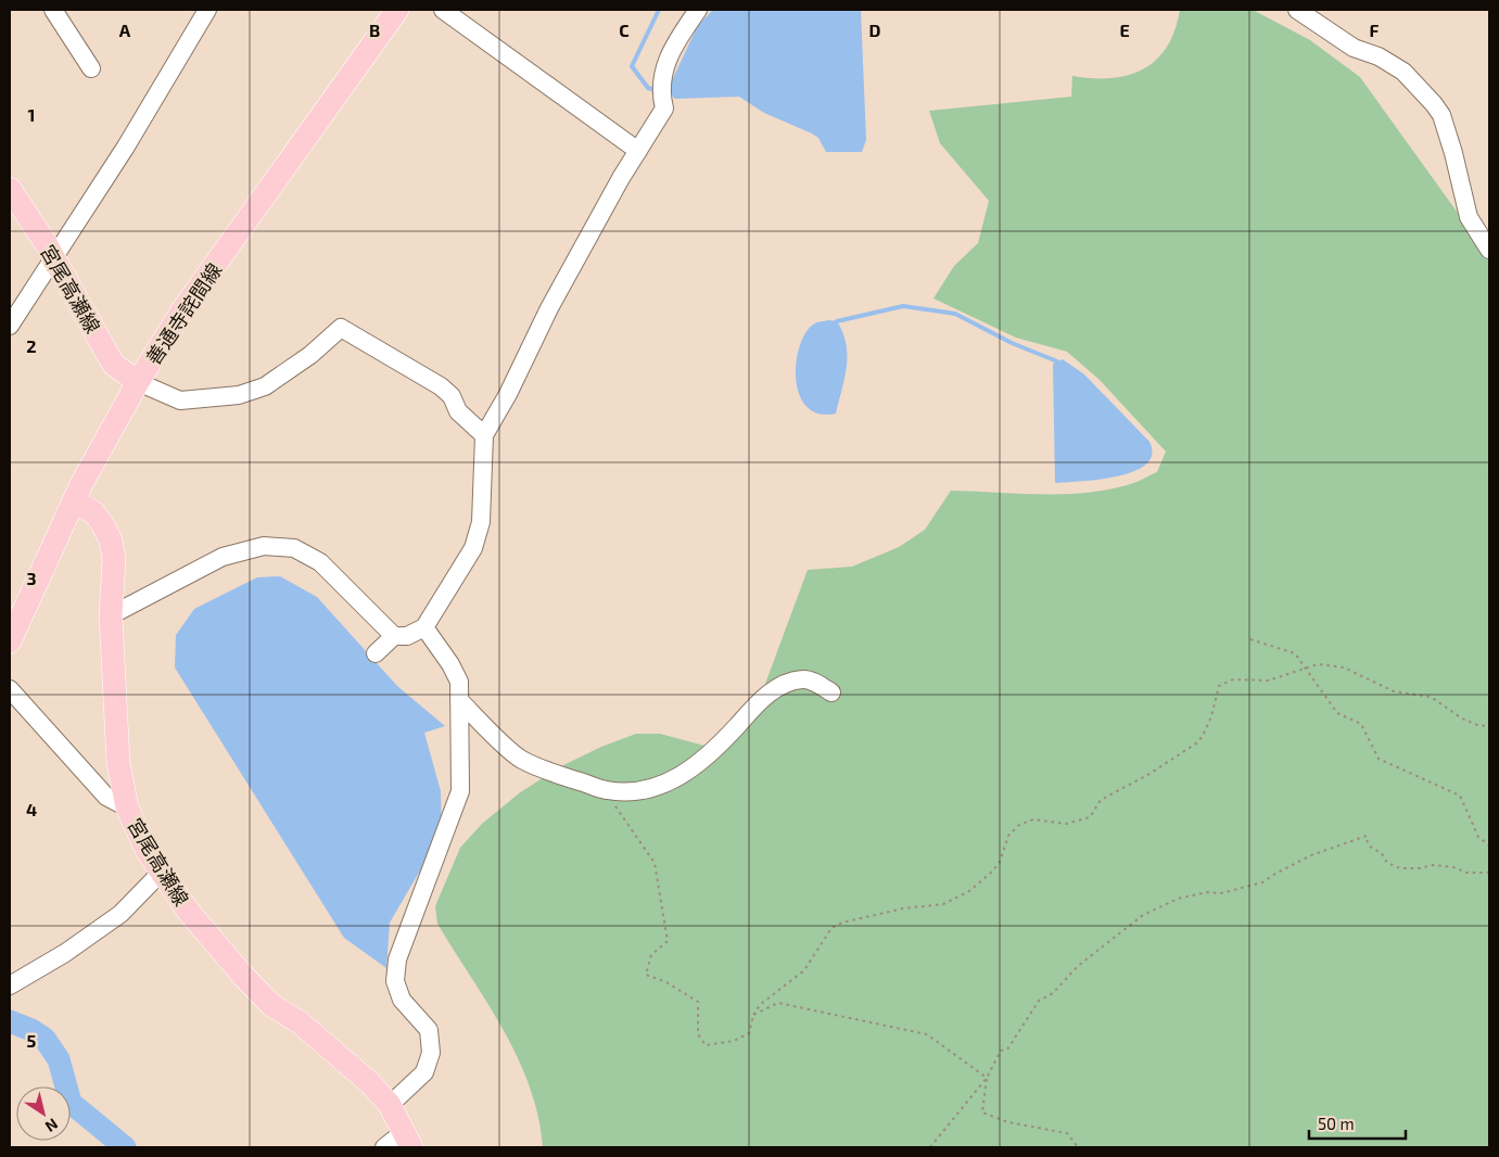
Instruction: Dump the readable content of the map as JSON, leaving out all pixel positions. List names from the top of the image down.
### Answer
{
  "streets": {
    "main road": ["宮尾高瀬線", "善通寺詫間線"]
  },
  "crossings": [
    ["宮尾高瀬線", "善通寺詫間線"]
  ],
  "scale_bar": "50 m",
  "north": "bottom right",
  "grid": {
    "columns": [
      "A",
      "B",
      "C",
      "D",
      "E",
      "F"
    ],
    "rows": [
      "1",
      "2",
      "3",
      "4",
      "5"
    ]
  }
}
